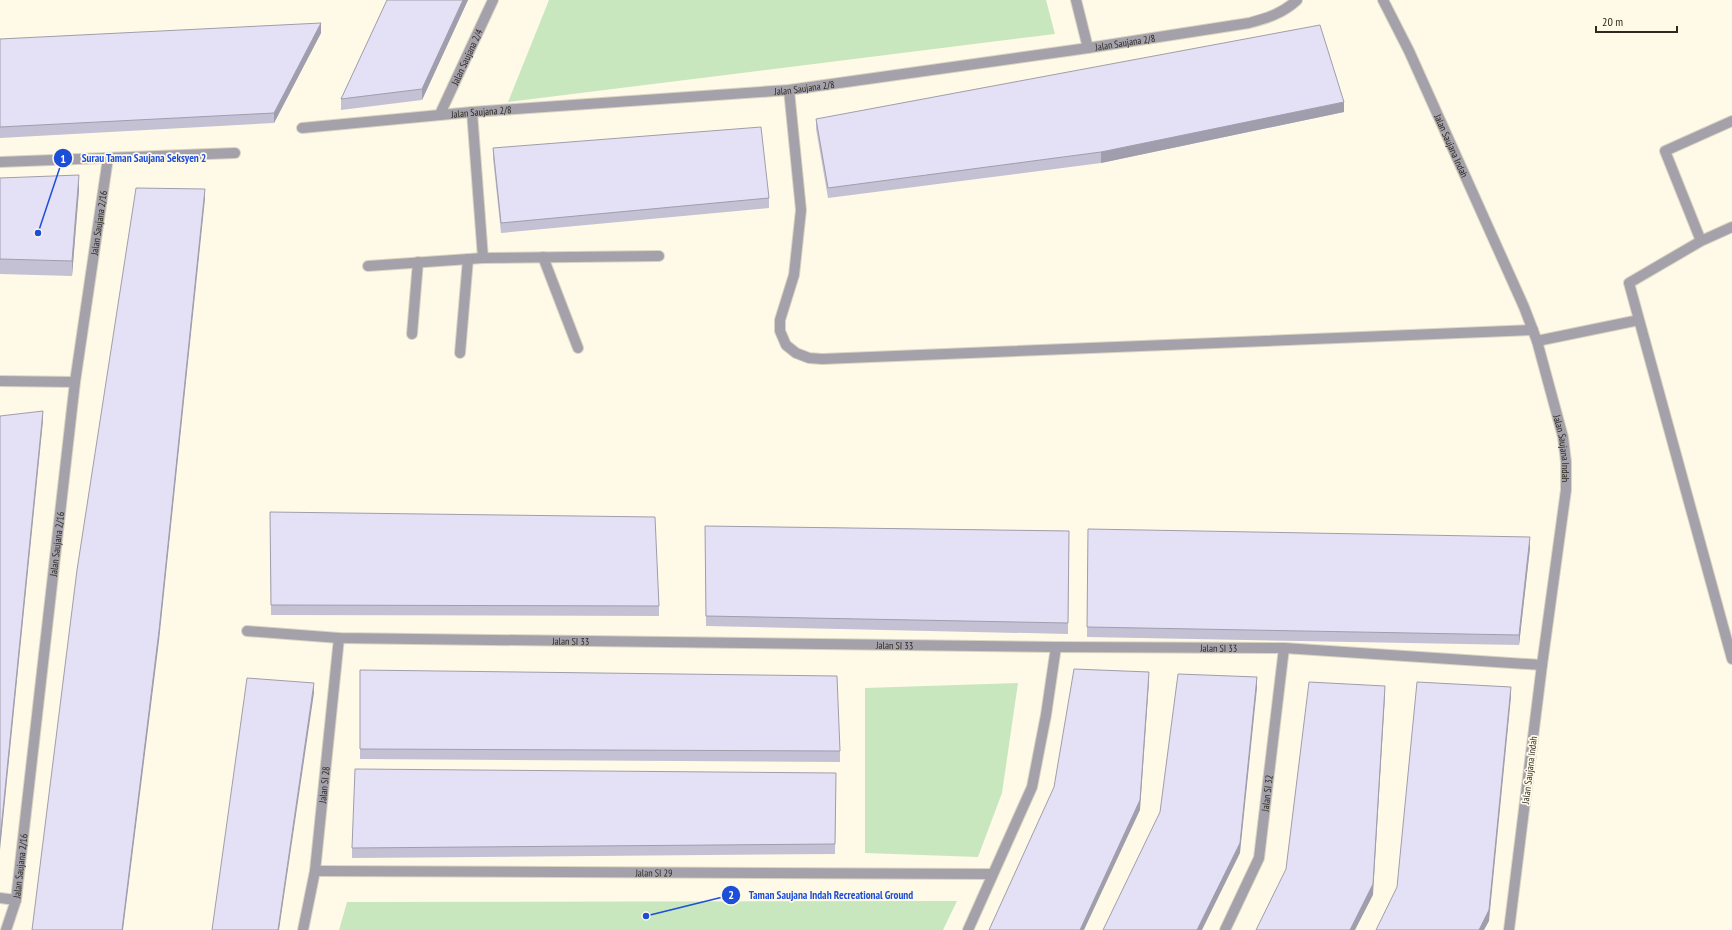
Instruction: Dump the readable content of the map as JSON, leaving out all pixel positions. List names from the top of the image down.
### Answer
{
  "streets": {
    "street": [
      "Jalan Saujana 2/8",
      "Jalan Saujana 2/4",
      "Jalan Saujana Indah",
      "Jalan Saujana 2/16",
      "Jalan SI 33",
      "Jalan SI 28",
      "Jalan SI 32",
      "Jalan SI 29"
    ]
  },
  "crossings": [
    ["Jalan Saujana 2/8", "Jalan Saujana 2/4"],
    ["Jalan Saujana Indah", "Jalan SI 33"],
    ["Jalan SI 33", "Jalan SI 28"],
    ["Jalan SI 33", "Jalan SI 32"],
    ["Jalan SI 28", "Jalan SI 29"]
  ],
  "places": ["Surau Taman Saujana Seksyen 2", "Taman Saujana Indah Recreational Ground"],
  "scale_bar": "20 m"
}
